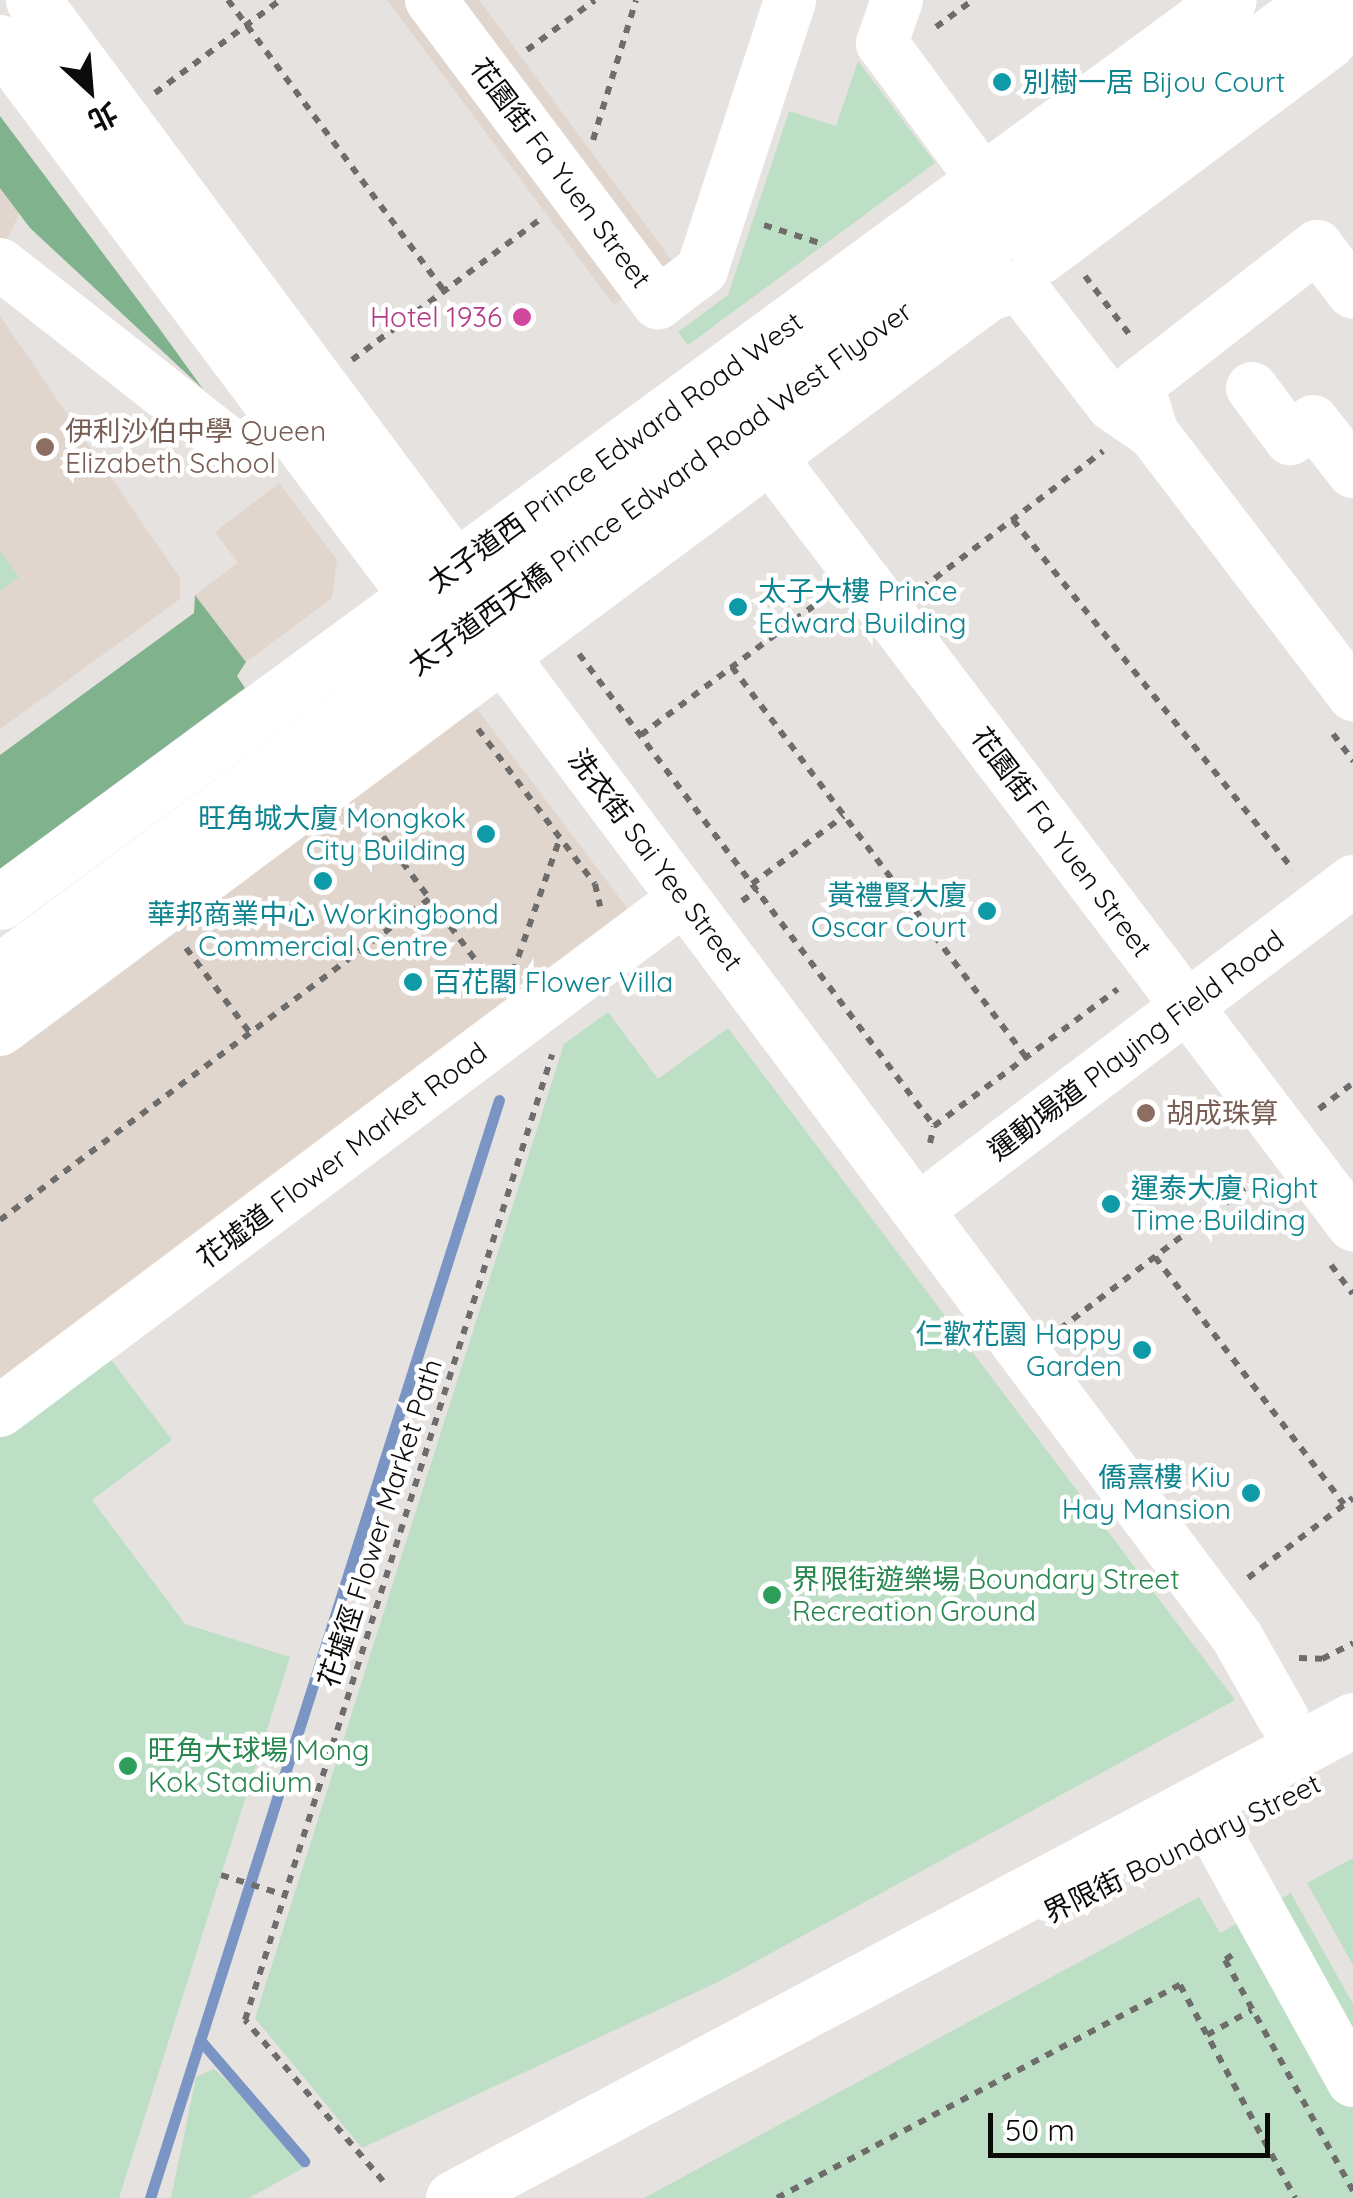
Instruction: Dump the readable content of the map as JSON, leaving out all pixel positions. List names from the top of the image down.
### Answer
{
  "streets": {
    "main road": [
      "太子道西 Prince Edward Road West",
      "太子道西天橋 Prince Edward Road West Flyover",
      "洗衣街 Sai Yee Street",
      "界限街 Boundary Street"
    ],
    "street": ["花園街 Fa Yuen Street", "運動場道 Playing Field Road", "花墟道 Flower Market Road"],
    "path": ["花墟徑 Flower Market Path"]
  },
  "crossings": [
    ["花園街 Fa Yuen Street", "運動場道 Playing Field Road"],
    ["太子道西 Prince Edward Road West", "洗衣街 Sai Yee Street"],
    ["洗衣街 Sai Yee Street", "運動場道 Playing Field Road"],
    ["洗衣街 Sai Yee Street", "花墟道 Flower Market Road"],
    ["洗衣街 Sai Yee Street", "界限街 Boundary Street"]
  ],
  "places": [
    "別樹一居 Bijou Court",
    "Hotel 1936",
    "伊利沙伯中學 Queen Elizabeth School",
    "太子大樓 Prince Edward Building",
    "旺角城大廈 Mongkok City Building",
    "華邦商業中心 Workingbond Commercial Centre",
    "黃禮賢大廈 Oscar Court",
    "百花閣 Flower Villa",
    "胡成珠算",
    "運泰大廈 Right Time Building",
    "仁歡花園 Happy Garden",
    "僑熹樓 Kiu Hay Mansion",
    "界限街遊樂場 Boundary Street Recreation Ground",
    "旺角大球場 Mong Kok Stadium"
  ],
  "scale_bar": "50 m",
  "north": "bottom right"
}
